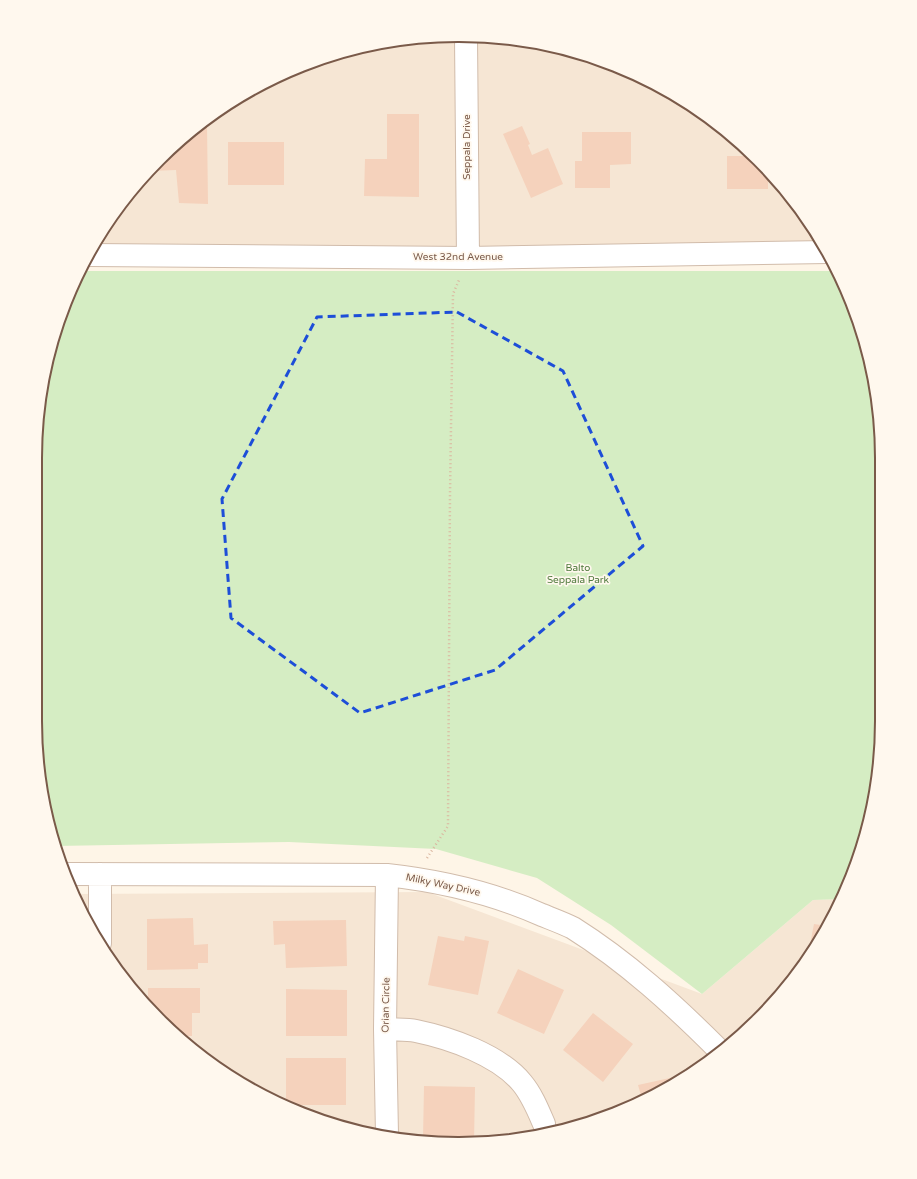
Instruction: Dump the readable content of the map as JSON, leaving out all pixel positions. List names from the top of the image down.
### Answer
{
  "streets": {
    "street": [
      "Seppala Drive",
      "West 32nd Avenue",
      "Milky Way Drive",
      "Orian Circle"
    ]
  },
  "crossings": [
    ["Seppala Drive", "West 32nd Avenue"],
    ["Milky Way Drive", "Orian Circle"]
  ],
  "parks": ["Balto Seppala Park"]
}
